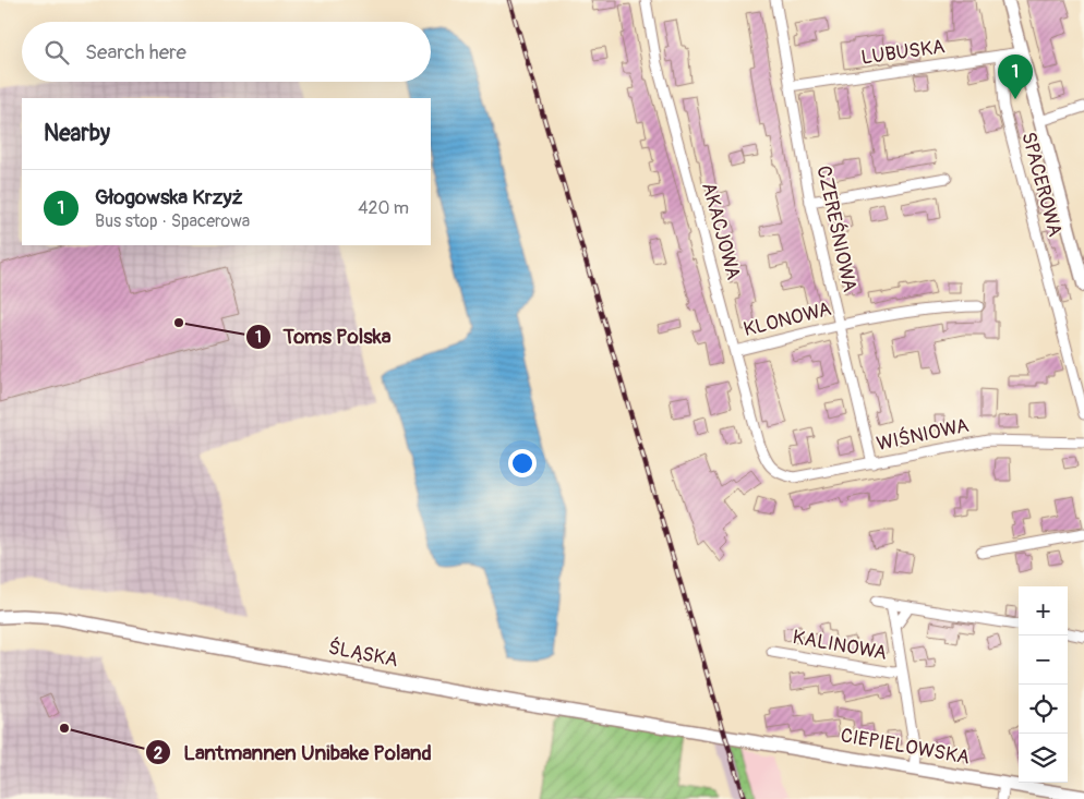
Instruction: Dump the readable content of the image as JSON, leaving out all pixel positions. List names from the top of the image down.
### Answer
{
  "streets": {
    "street": [
      "LUBUSKA",
      "SPACEROWA",
      "CZEREŚNIOWA",
      "AKACJOWA",
      "KLONOWA",
      "WIŚNIOWA",
      "KALINOWA",
      "ŚLĄSKA",
      "CIEPIELOWSKA"
    ]
  },
  "crossings": [
    ["LUBUSKA", "SPACEROWA"],
    ["LUBUSKA", "CZEREŚNIOWA"],
    ["CZEREŚNIOWA", "KLONOWA"],
    ["CZEREŚNIOWA", "WIŚNIOWA"],
    ["AKACJOWA", "KLONOWA"],
    ["AKACJOWA", "WIŚNIOWA"],
    ["ŚLĄSKA", "CIEPIELOWSKA"]
  ],
  "places": ["Toms Polska", "Lantmannen Unibake Poland"],
  "page": {
    "search": "Search here",
    "pins": "1",
    "heading": "Nearby",
    "list": [
      {
        "mark": "1",
        "name": "Głogowska Krzyż",
        "note": "Bus stop · Spacerowa",
        "value": "420 m"
      }
    ],
    "map_buttons": ["+", "−"]
  }
}
